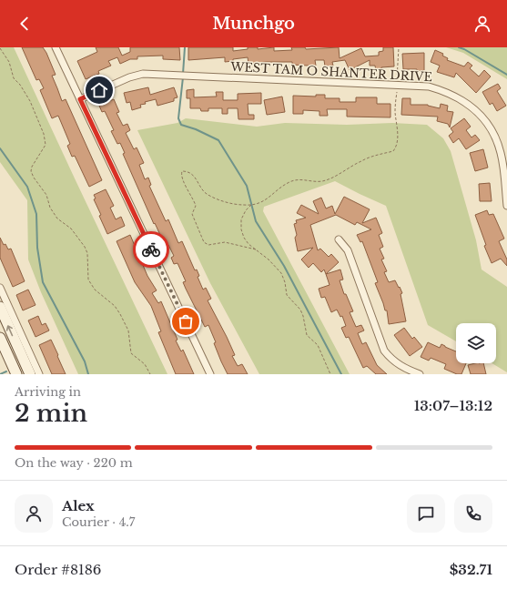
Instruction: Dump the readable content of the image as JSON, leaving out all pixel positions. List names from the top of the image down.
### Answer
{
  "streets": {
    "street": ["WEST TAM O SHANTER DRIVE"]
  },
  "page": {
    "header": "Munchgo",
    "heading": ["2 min", "Arriving in", "13:07–13:12"],
    "panel": [
      "Alex",
      "Courier · 4.7",
      "Order #8186",
      "$32.71"
    ],
    "bar": "On the way · 220 m"
  }
}
